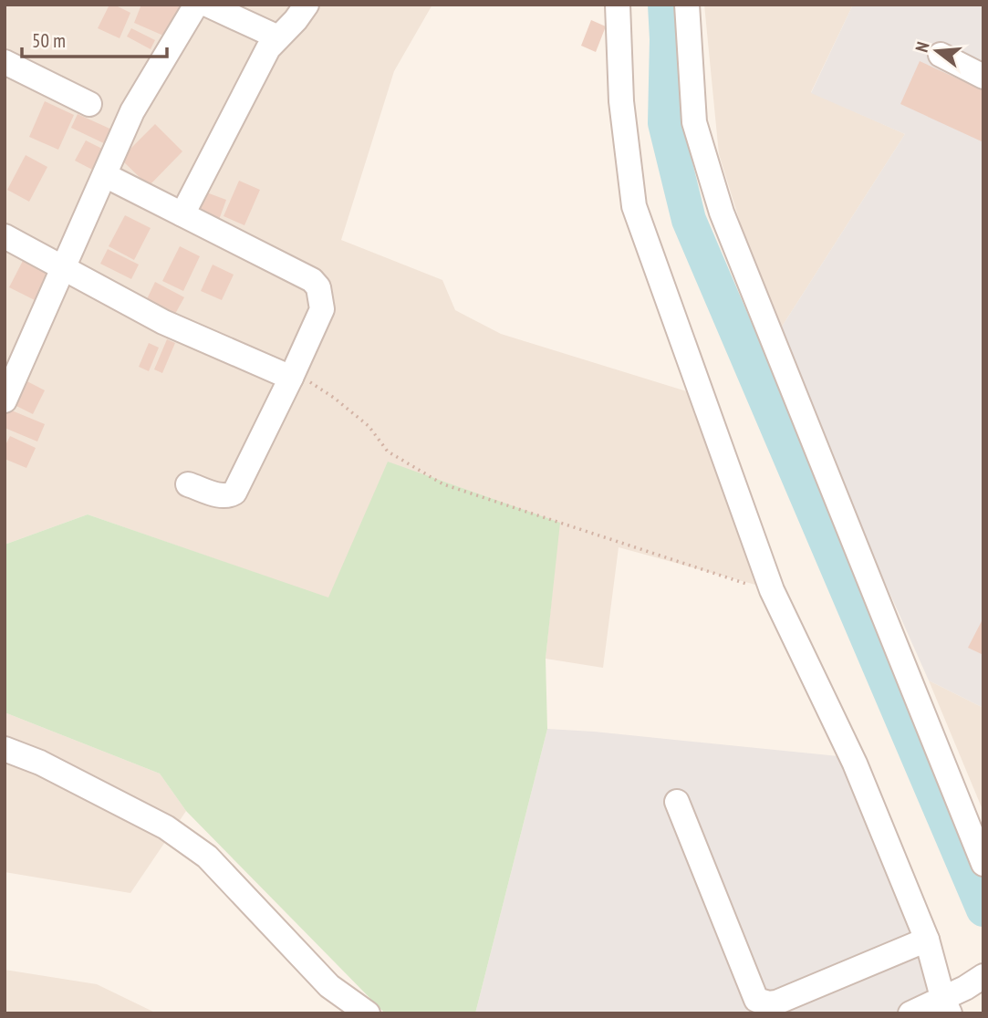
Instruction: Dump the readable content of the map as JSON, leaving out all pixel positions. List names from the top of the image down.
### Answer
{
  "scale_bar": "50 m",
  "north": "left"
}
